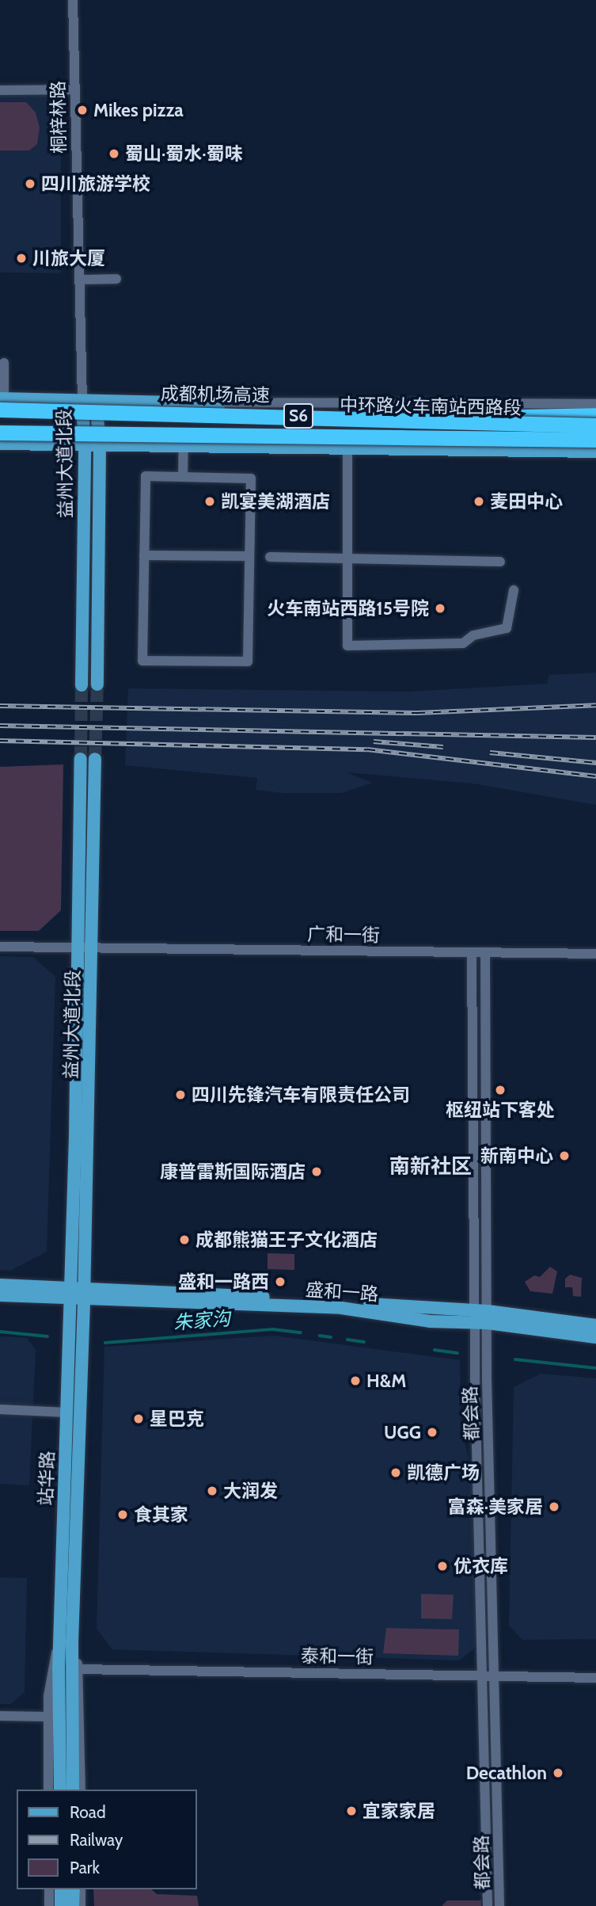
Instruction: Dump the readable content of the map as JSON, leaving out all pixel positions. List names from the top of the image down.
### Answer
{
  "streets": {
    "highway": ["成都机场高速", "S6"],
    "main road": [
      "中环路火车南站西路段",
      "益州大道北段",
      "盛和一路",
      "站华路"
    ],
    "street": [
      "桐梓林路",
      "广和一街",
      "都会路",
      "泰和一街"
    ]
  },
  "crossings": [
    ["桐梓林路", "中环路火车南站西路段"],
    ["桐梓林路", "益州大道北段"],
    ["成都机场高速", "中环路火车南站西路段"],
    ["中环路火车南站西路段", "益州大道北段"],
    ["益州大道北段", "广和一街"],
    ["益州大道北段", "盛和一路"],
    ["益州大道北段", "站华路"],
    ["广和一街", "都会路"],
    ["盛和一路", "都会路"],
    ["盛和一路", "站华路"],
    ["都会路", "泰和一街"]
  ],
  "districts": ["南新社区"],
  "water": ["朱家沟"],
  "places": [
    "Mikes pizza",
    "蜀山·蜀水·蜀味",
    "四川旅游学校",
    "川旅大厦",
    "凯宴美湖酒店",
    "麦田中心",
    "火车南站西路15号院",
    "枢纽站下客处",
    "四川先锋汽车有限责任公司",
    "新南中心",
    "康普雷斯国际酒店",
    "成都熊猫王子文化酒店",
    "盛和一路西",
    "H&M",
    "星巴克",
    "UGG",
    "凯德广场",
    "大润发",
    "富森·美家居",
    "食其家",
    "优衣库",
    "Decathlon",
    "宜家家居"
  ],
  "legend": ["Road", "Railway", "Park"]
}
